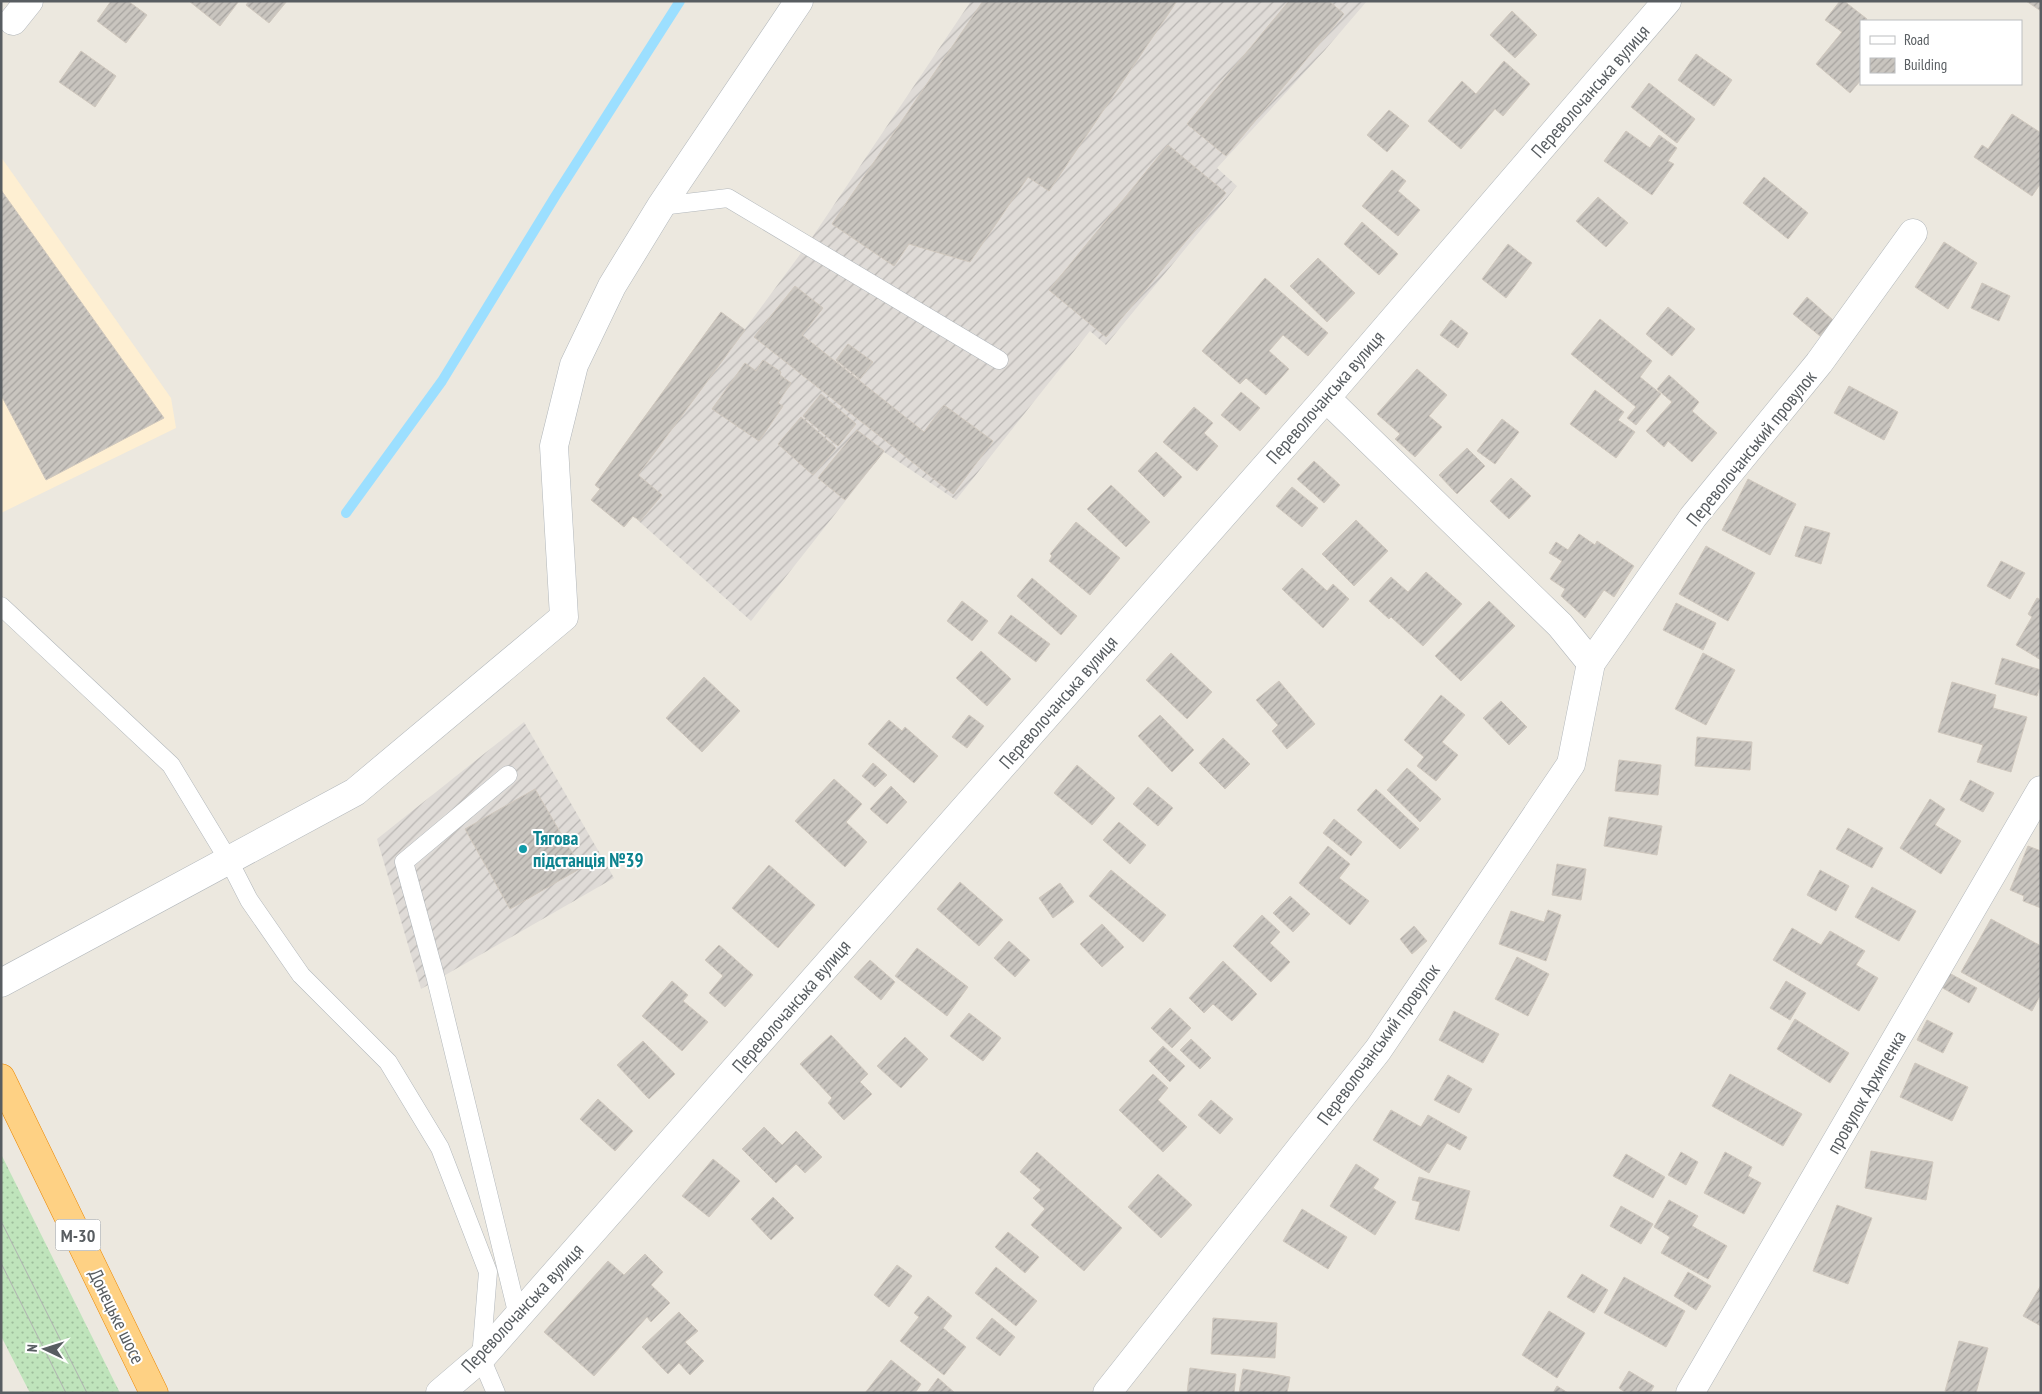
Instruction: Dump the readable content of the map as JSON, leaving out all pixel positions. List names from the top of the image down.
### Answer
{
  "streets": {
    "highway": ["М-30", "Донецьке шосе"],
    "street": ["Переволочанська вулиця", "Переволочанський провулок", "провулок Архипенка"]
  },
  "places": ["Тягова пiдстанцiя №39"],
  "legend": ["Road", "Building"],
  "north": "left"
}
